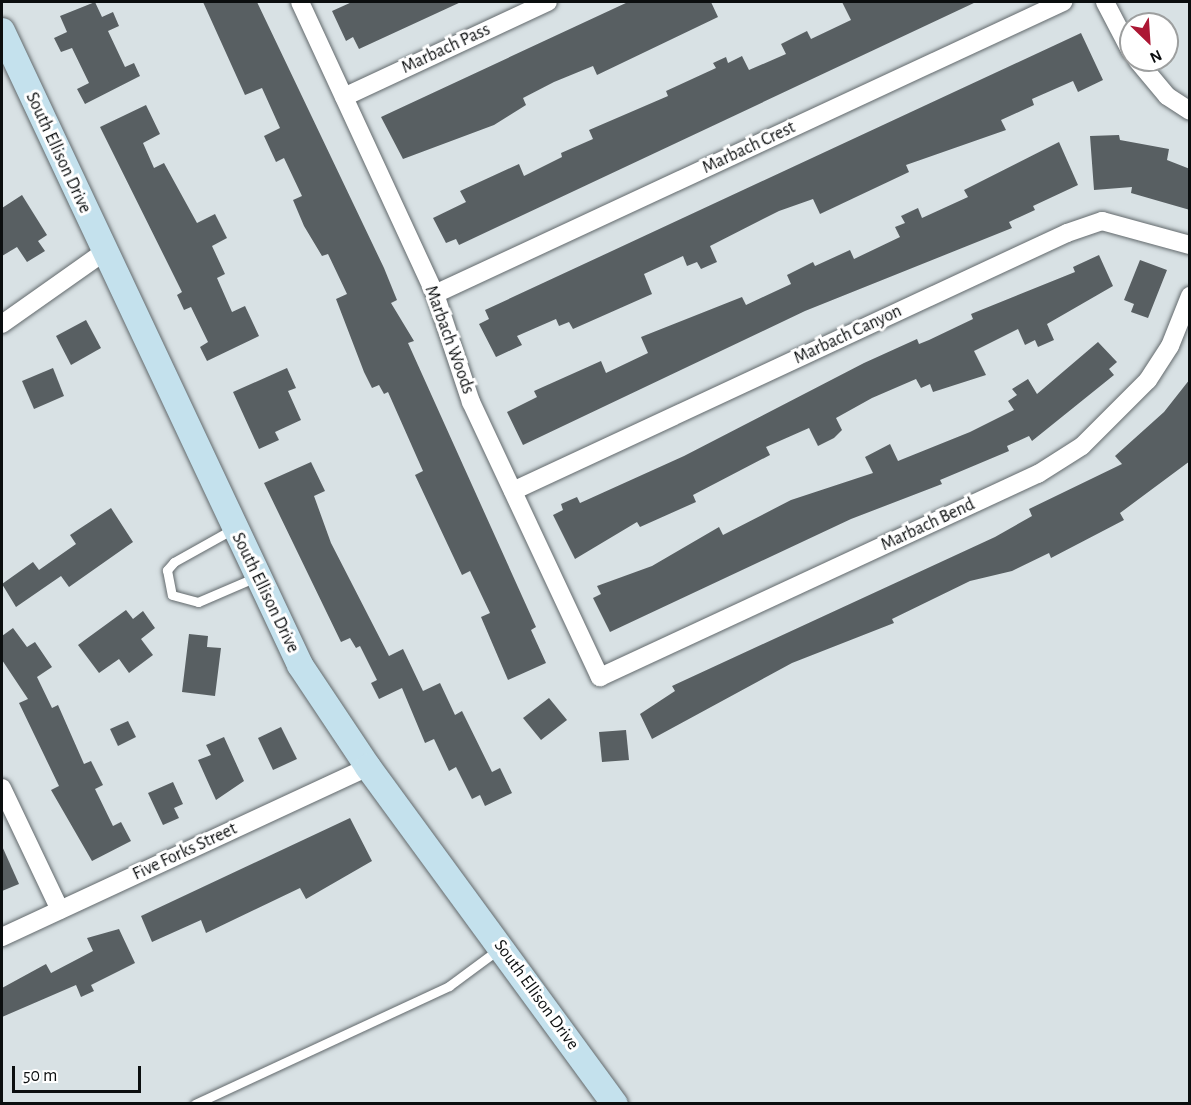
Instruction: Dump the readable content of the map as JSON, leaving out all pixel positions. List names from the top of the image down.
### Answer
{
  "streets": {
    "street": [
      "Marbach Pass",
      "Marbach Crest",
      "South Ellison Drive",
      "Marbach Canyon",
      "Marbach Woods",
      "Marbach Bend",
      "Five Forks Street"
    ]
  },
  "crossings": [
    ["Marbach Pass", "Marbach Woods"],
    ["Marbach Crest", "Marbach Woods"],
    ["South Ellison Drive", "Five Forks Street"],
    ["Marbach Canyon", "Marbach Woods"],
    ["Marbach Woods", "Marbach Bend"]
  ],
  "scale_bar": "50 m",
  "north": "bottom right"
}
